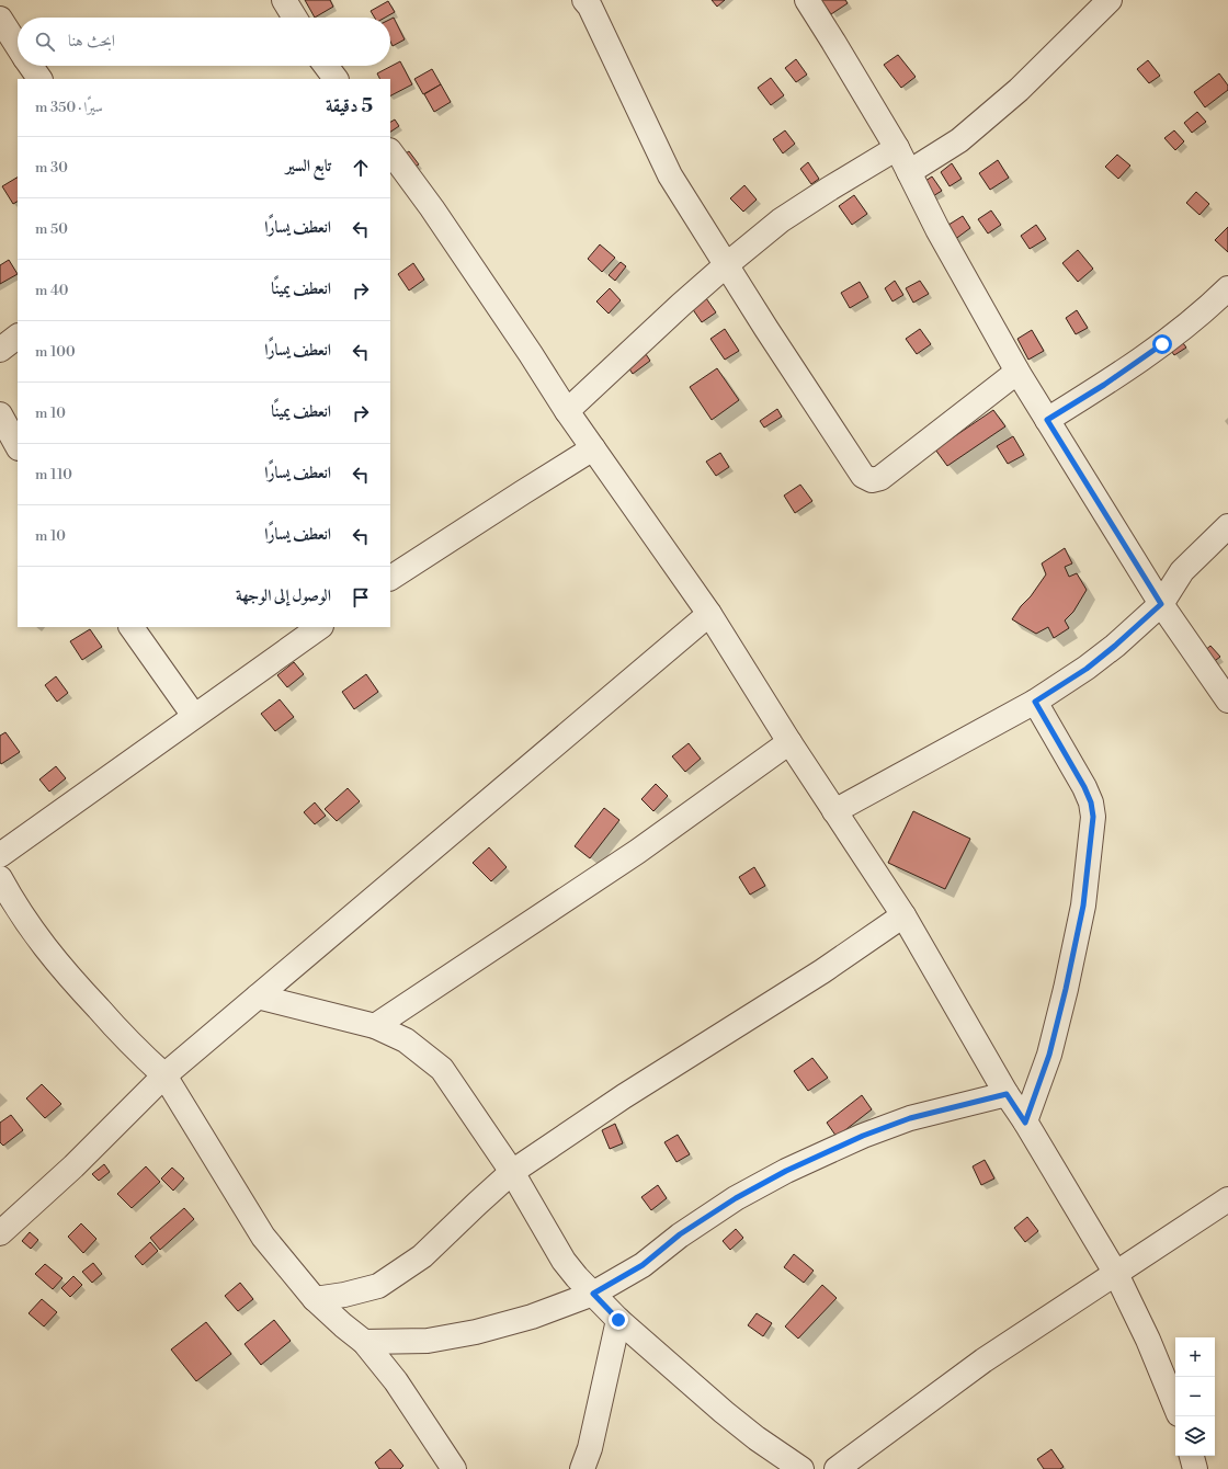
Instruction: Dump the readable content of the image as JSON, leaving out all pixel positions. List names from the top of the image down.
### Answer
{
  "page": {
    "search": "ابحث هنا",
    "heading": ["5 دقيقة", "سيرًا · 350 m"],
    "list": [
      ["تابع السير", "30 m"],
      ["انعطف يسارًا", "50 m"],
      ["انعطف يمينًا", "40 m"],
      ["انعطف يسارًا", "100 m"],
      ["انعطف يمينًا", "10 m"],
      ["انعطف يسارًا", "110 m"],
      ["انعطف يسارًا", "10 m"],
      "الوصول إلى الوجهة"
    ],
    "map_buttons": ["+", "−"]
  }
}
